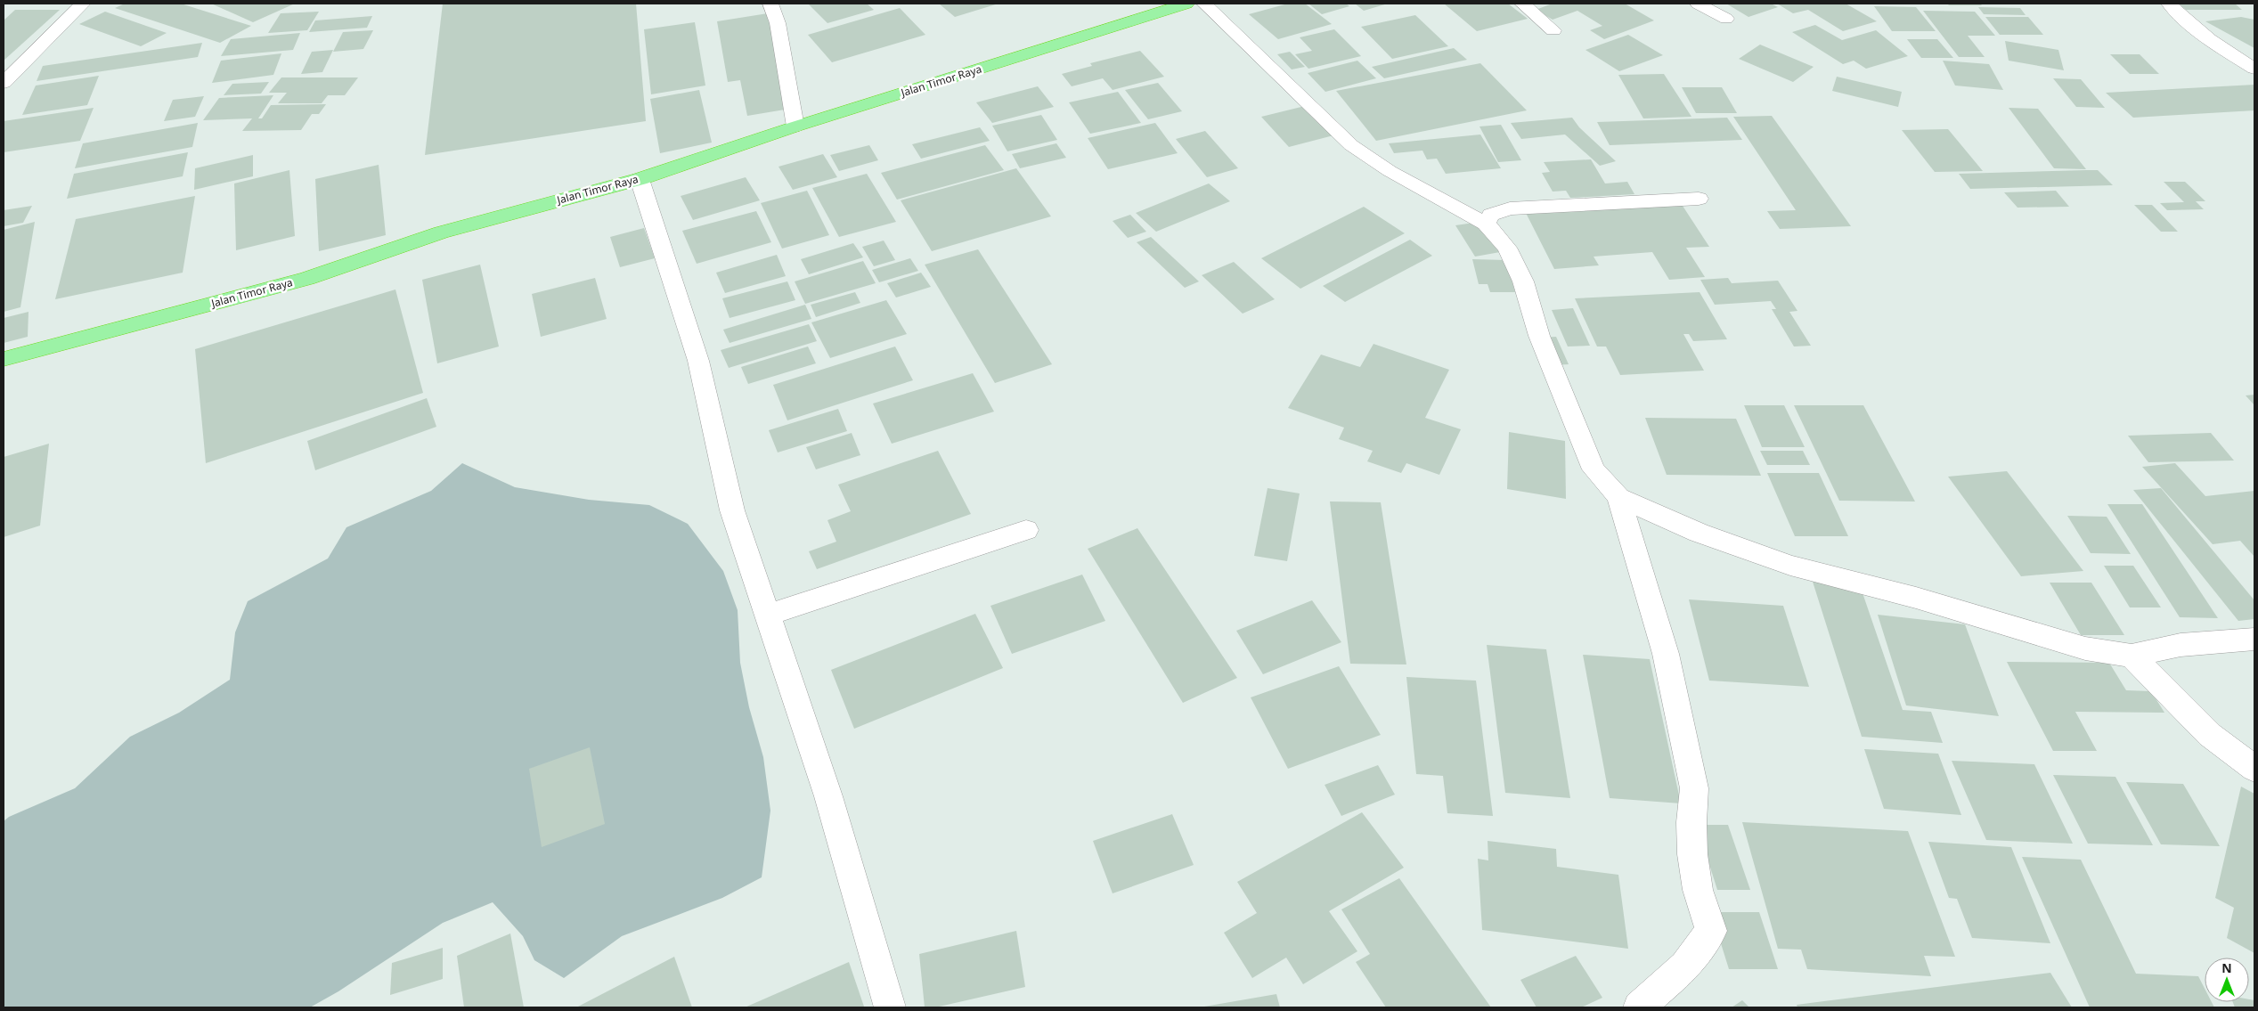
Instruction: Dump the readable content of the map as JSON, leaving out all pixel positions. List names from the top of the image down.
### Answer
{
  "streets": {
    "highway": ["Jalan Timor Raya"]
  },
  "north": "top"
}
